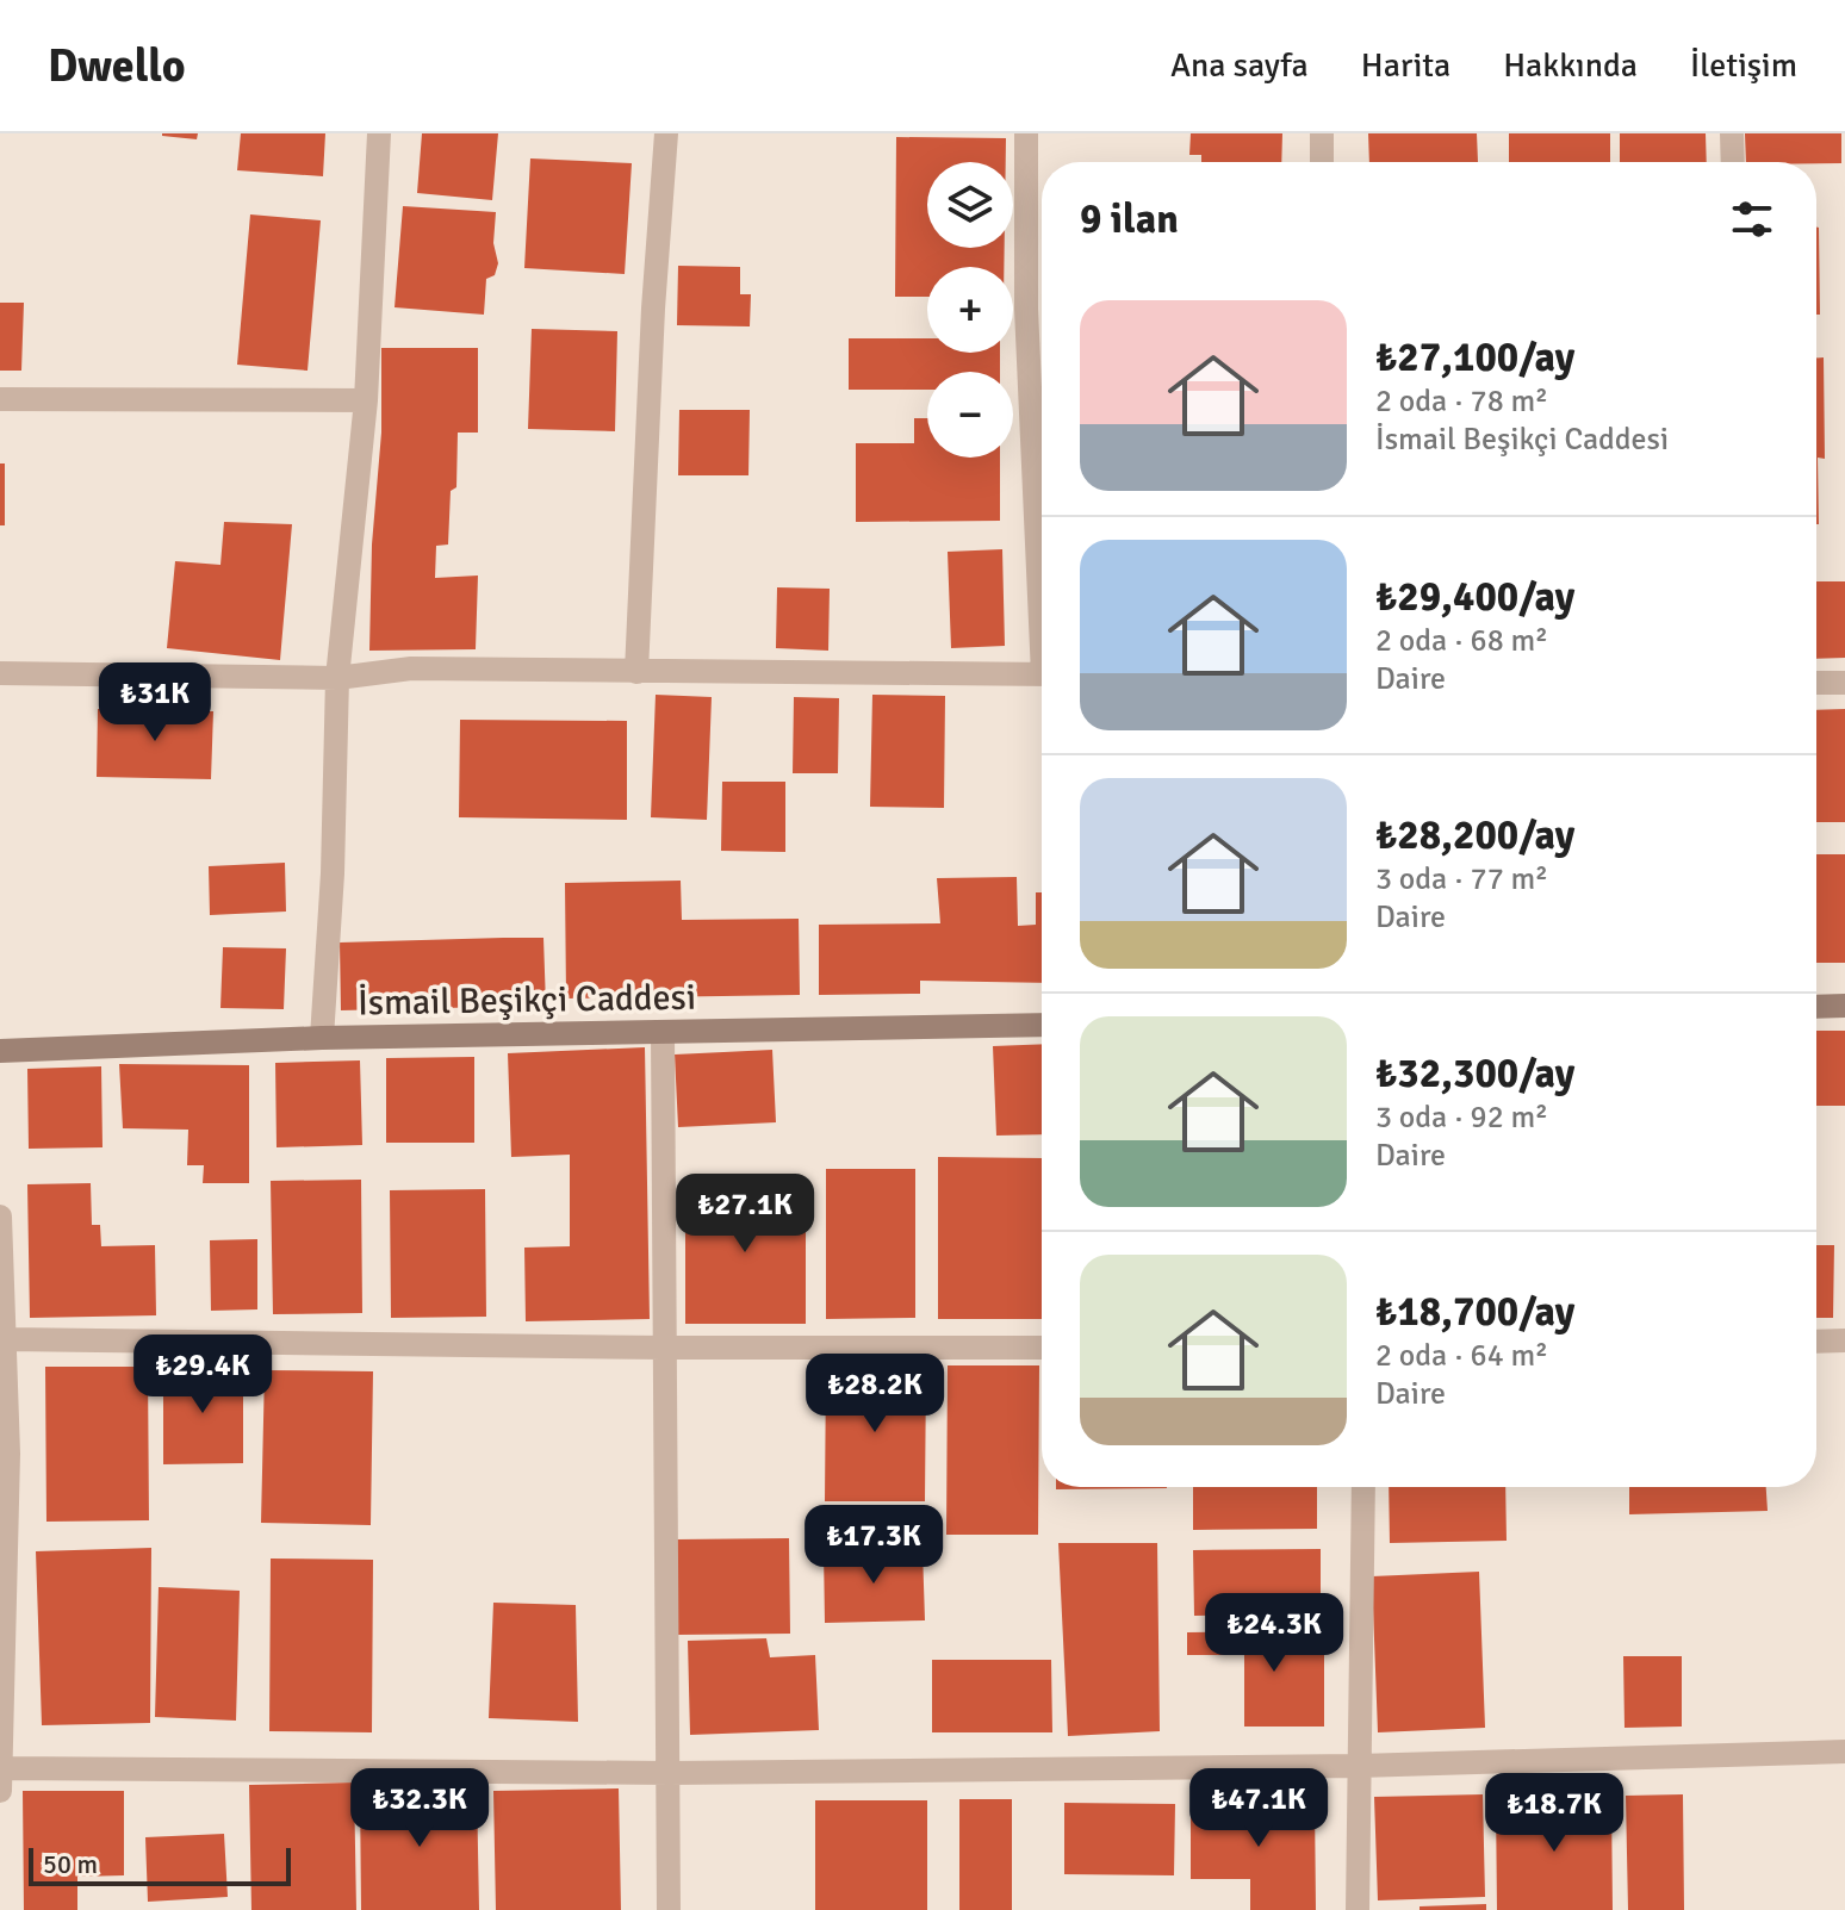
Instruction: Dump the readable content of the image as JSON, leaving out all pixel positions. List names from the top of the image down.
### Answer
{
  "streets": {
    "street": ["İsmail Beşikçi Caddesi"]
  },
  "scale_bar": "50 m",
  "page": {
    "header": "Dwello",
    "nav": [
      "Ana sayfa",
      "Harita",
      "Hakkında",
      "İletişim"
    ],
    "map_buttons": ["+", "−"],
    "heading": "9 ilan",
    "list": [
      {
        "name": "₺27,100/ay",
        "note": "2 oda · 78 m² · İsmail Beşikçi Caddesi"
      },
      {
        "name": "₺29,400/ay",
        "note": "2 oda · 68 m² · Daire"
      },
      {
        "name": "₺28,200/ay",
        "note": "3 oda · 77 m² · Daire"
      },
      {
        "name": "₺32,300/ay",
        "note": "3 oda · 92 m² · Daire"
      },
      {
        "name": "₺18,700/ay",
        "note": "2 oda · 64 m² · Daire"
      }
    ],
    "price": [
      "₺31K",
      "₺27.1K",
      "₺29.4K",
      "₺28.2K",
      "₺17.3K",
      "₺24.3K",
      "₺32.3K",
      "₺47.1K",
      "₺18.7K"
    ],
    "scale": "50 m"
  }
}
